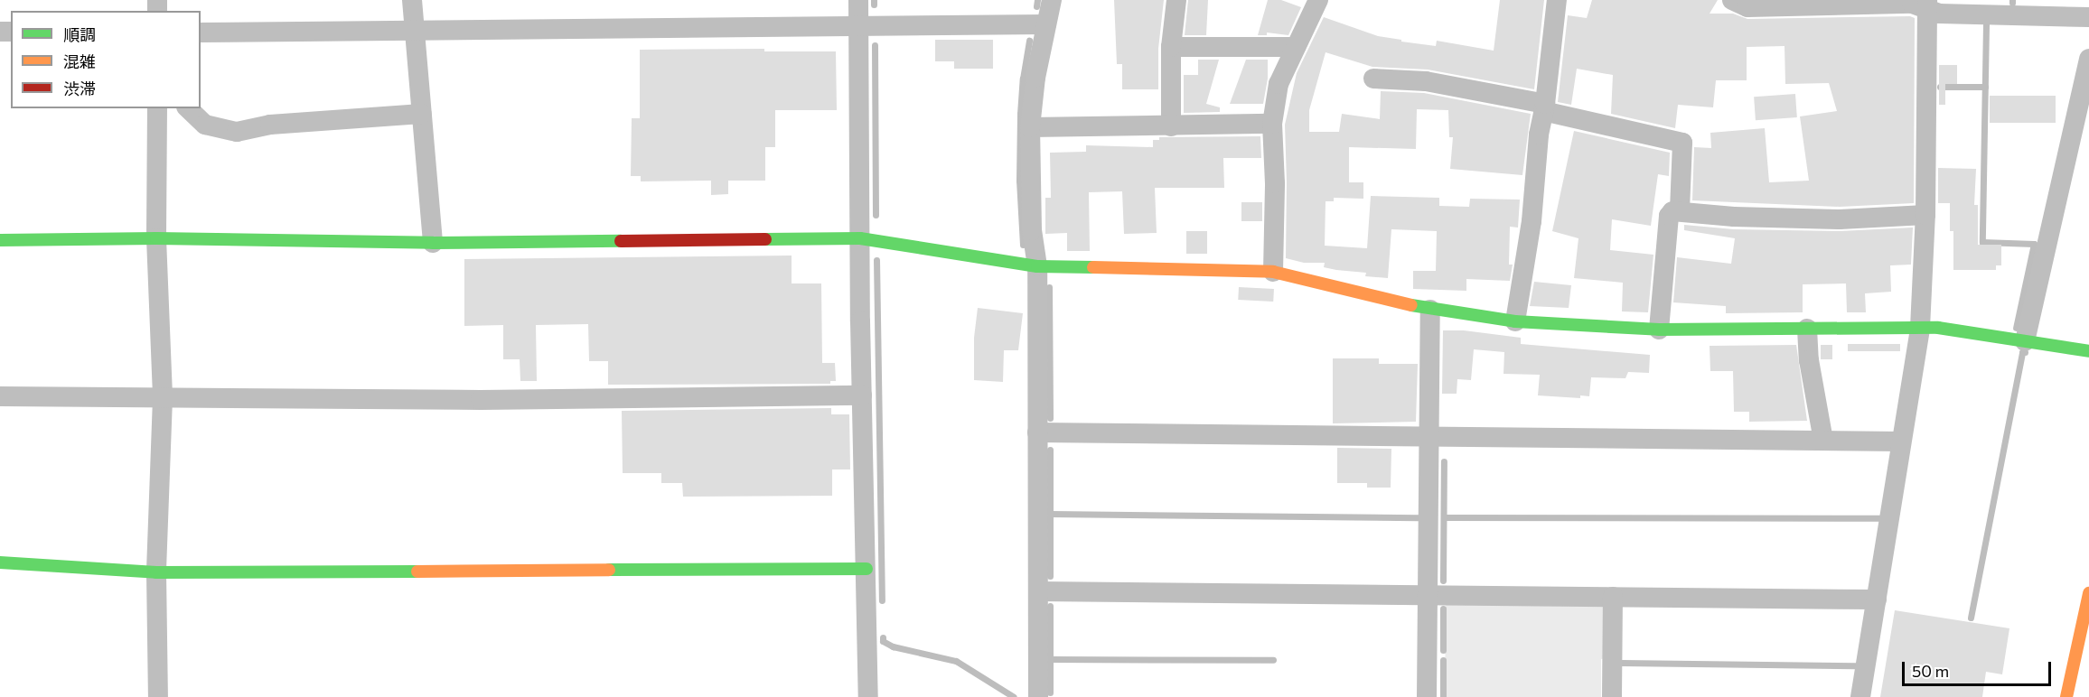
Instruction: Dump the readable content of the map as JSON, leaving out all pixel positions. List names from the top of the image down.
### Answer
{
  "legend": ["順調", "混雑", "渋滞"],
  "scale_bar": "50 m"
}
